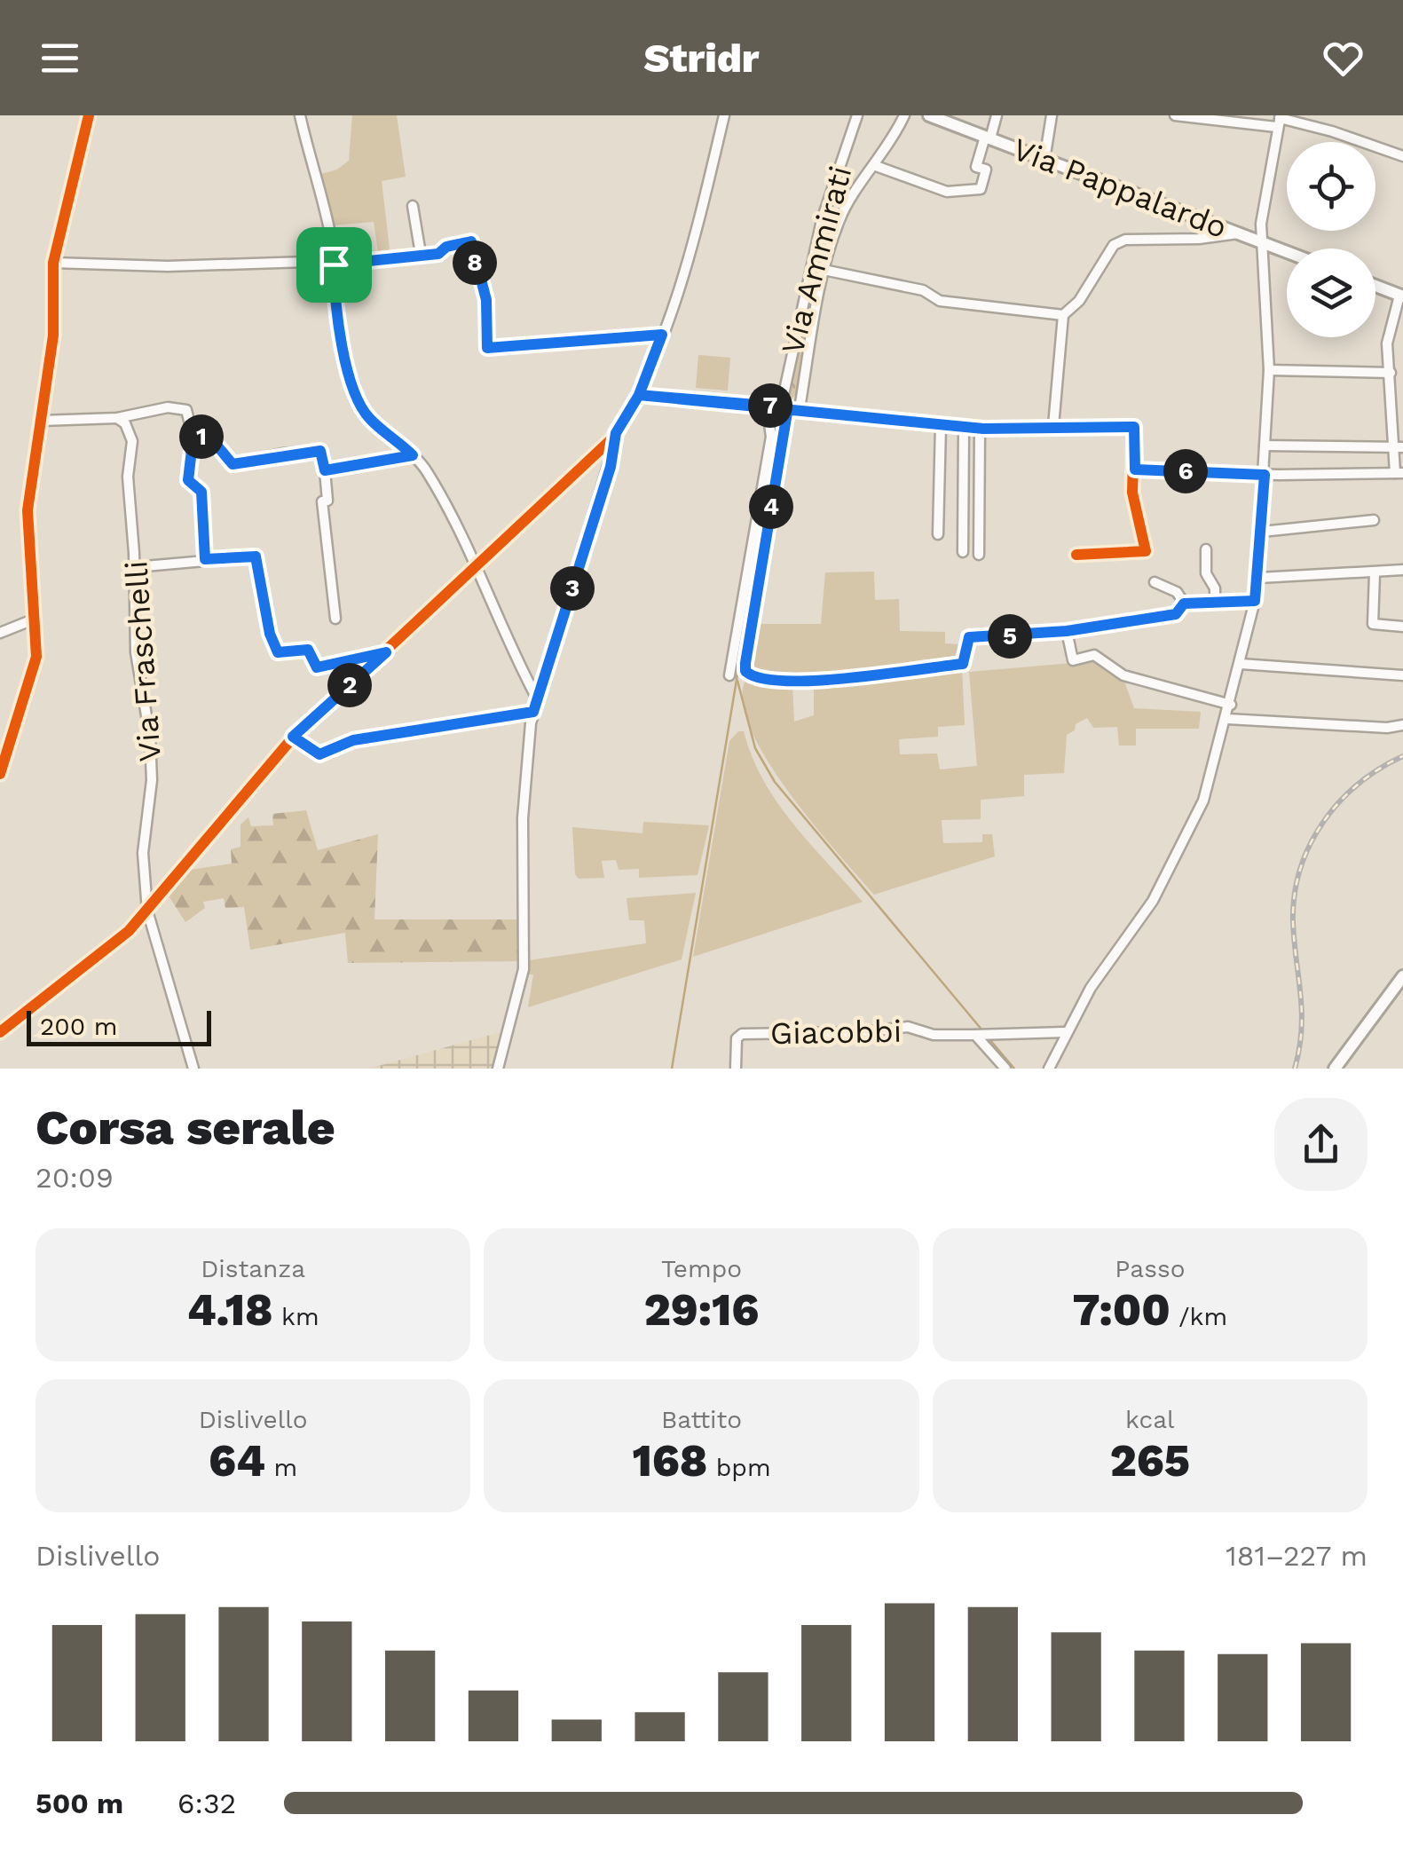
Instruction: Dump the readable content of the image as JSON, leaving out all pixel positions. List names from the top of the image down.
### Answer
{
  "streets": {
    "main road": ["Via Pappalardo"],
    "street": ["Via Ammirati", "Via Fraschelli", "Giacobbi"]
  },
  "crossings": [
    ["Via Pappalardo", "Via Ammirati"]
  ],
  "scale_bar": "200 m",
  "page": {
    "header": "Stridr",
    "pins": [
      "8",
      "7",
      "1",
      "6",
      "4",
      "3",
      "5",
      "2"
    ],
    "scale": "200 m",
    "heading": ["Corsa serale", "20:09"],
    "stats": [
      ["Distanza", "4.18 km"],
      ["Tempo", "29:16"],
      ["Passo", "7:00 /km"],
      ["Dislivello", "64 m"],
      ["Battito", "168 bpm"],
      ["kcal", "265"]
    ],
    "chart": ["Dislivello", "181–227 m"],
    "list": [
      {
        "name": "500 m",
        "note": "6:32"
      }
    ]
  }
}
